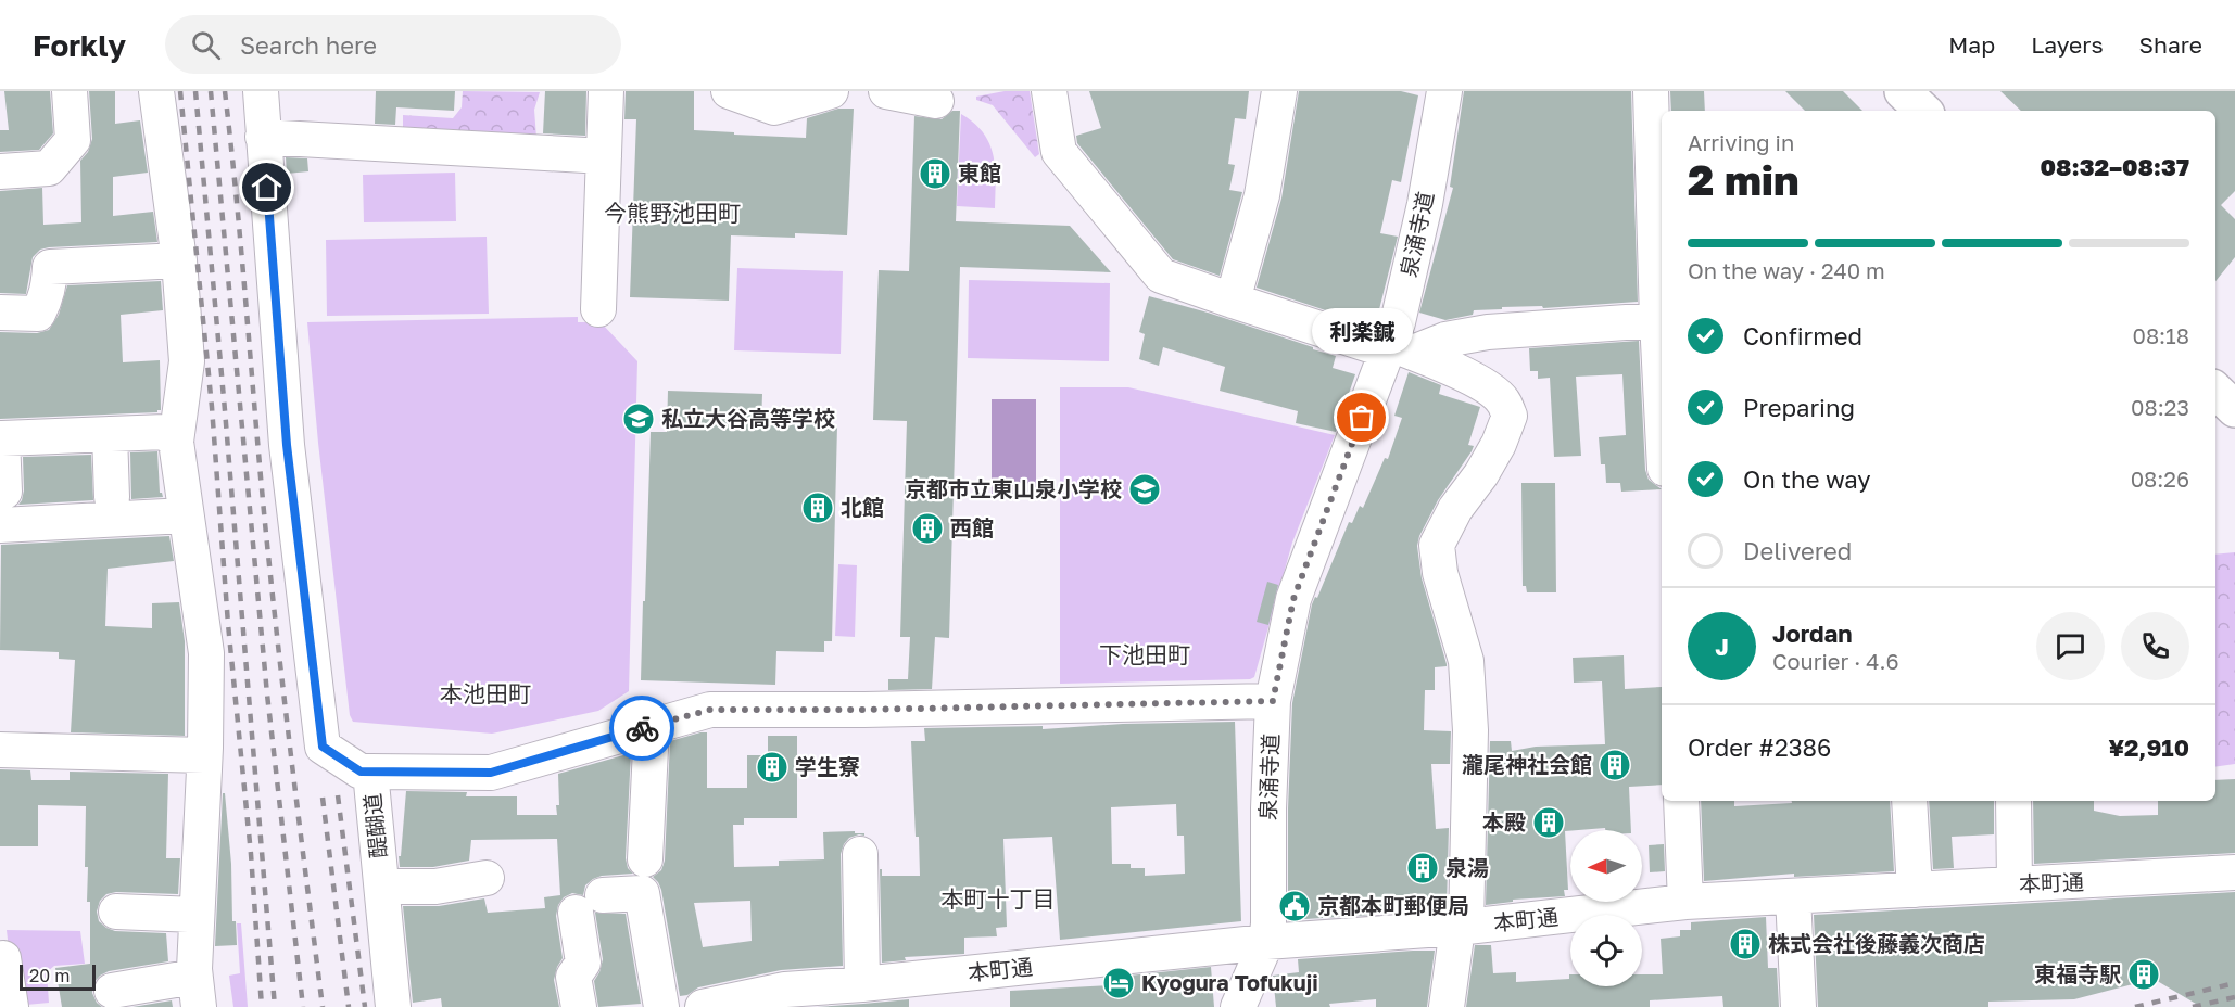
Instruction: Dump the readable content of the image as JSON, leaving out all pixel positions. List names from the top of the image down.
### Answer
{
  "streets": {
    "street": ["泉涌寺道", "醍醐道", "本町通"]
  },
  "crossings": [
    ["泉涌寺道", "本町通"]
  ],
  "districts": [
    "今熊野池田町",
    "下池田町",
    "本池田町",
    "本町十丁目"
  ],
  "places": {
    "building": [
      "東館",
      "北館",
      "西館",
      "瀧尾神社会館",
      "学生寮",
      "本殿",
      "泉湯",
      "株式会社後藤義次商店",
      "東福寺駅"
    ],
    "other": ["利楽鍼"],
    "school or university": ["私立大谷高等学校", "京都市立東山泉小学校"],
    "public building": ["京都本町郵便局"],
    "hotel": ["Kyogura Tofukuji"]
  },
  "scale_bar": "20 m",
  "north": "left",
  "page": {
    "header": "Forkly",
    "search": "Search here",
    "nav": ["Map", "Layers", "Share"],
    "heading": ["2 min", "Arriving in", "08:32–08:37"],
    "panel": [
      "Jordan",
      "Courier · 4.6",
      "Order #2386",
      "¥2,910"
    ],
    "bar": "On the way · 240 m",
    "list": [
      ["Confirmed", "08:18"],
      ["Preparing", "08:23"],
      ["On the way", "08:26"],
      "Delivered"
    ],
    "bubble": "利楽鍼",
    "round": "J",
    "scale": "20 m"
  }
}
